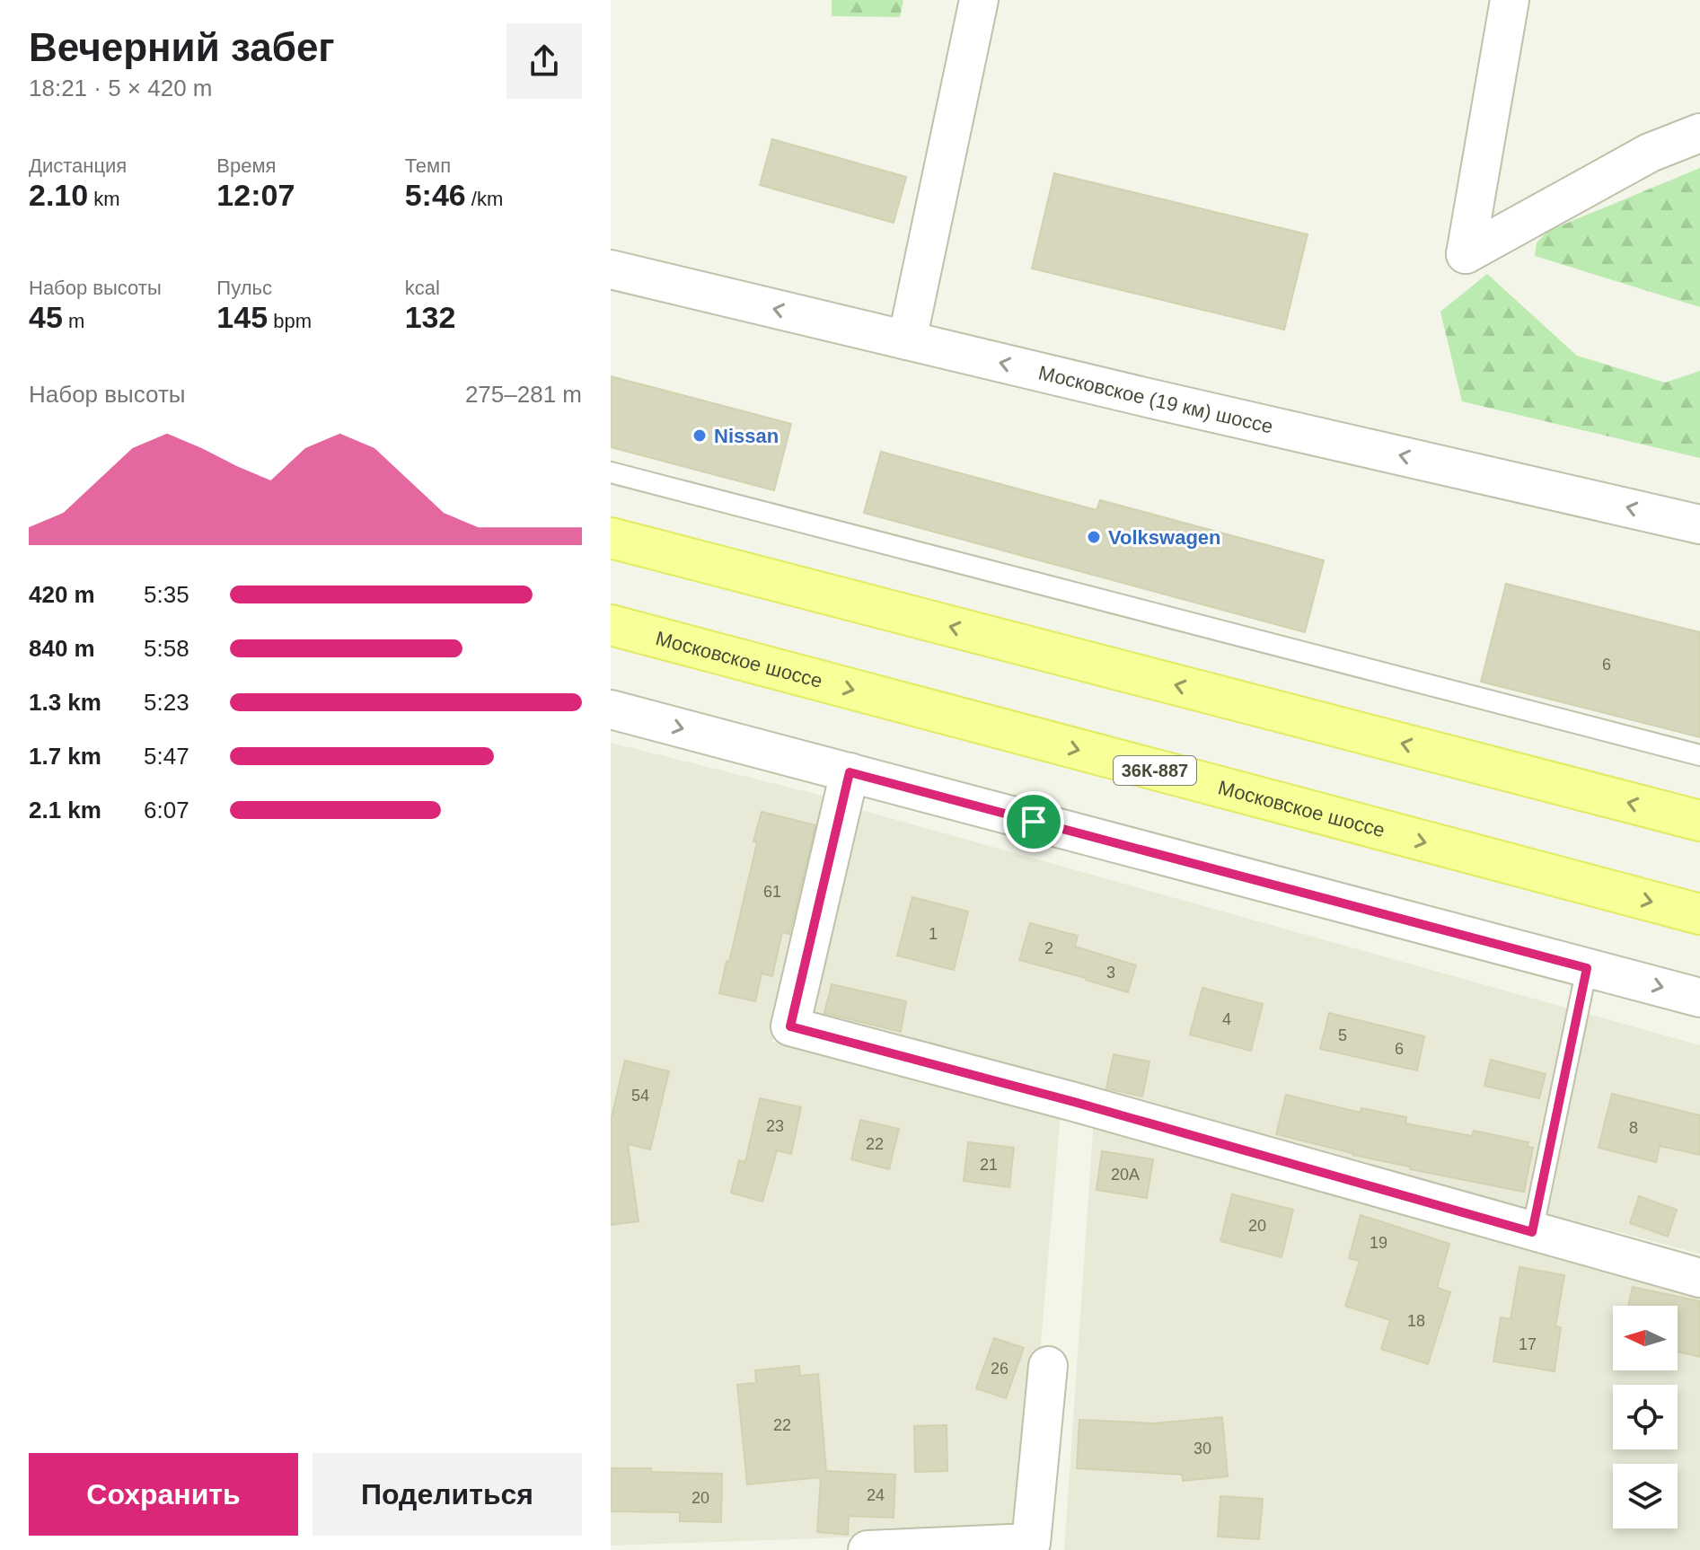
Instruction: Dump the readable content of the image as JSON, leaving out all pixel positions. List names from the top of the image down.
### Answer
{
  "streets": {
    "main road": ["Московское шоссе", "36К-887"],
    "street": ["Московское (19 км) шоссе"]
  },
  "one_way": ["Московское (19 км) шоссе"],
  "places": ["Nissan", "Volkswagen"],
  "house_numbers": [
    "6",
    "61",
    "1",
    "2",
    "3",
    "4",
    "5",
    "6",
    "54",
    "23",
    "8",
    "22",
    "21",
    "20А",
    "20",
    "19",
    "18",
    "17",
    "26",
    "22",
    "30",
    "24",
    "20"
  ],
  "north": "left",
  "page": {
    "heading": ["Вечерний забег", "18:21 · 5 × 420 m"],
    "stats": [
      ["Дистанция", "2.10 km"],
      ["Время", "12:07"],
      ["Темп", "5:46 /km"],
      ["Набор высоты", "45 m"],
      ["Пульс", "145 bpm"],
      ["kcal", "132"]
    ],
    "chart": ["Набор высоты", "275–281 m"],
    "list": [
      {
        "name": "420 m",
        "note": "5:35"
      },
      {
        "name": "840 m",
        "note": "5:58"
      },
      {
        "name": "1.3 km",
        "note": "5:23"
      },
      {
        "name": "1.7 km",
        "note": "5:47"
      },
      {
        "name": "2.1 km",
        "note": "6:07"
      }
    ],
    "buttons": ["Сохранить", "Поделиться"]
  }
}
